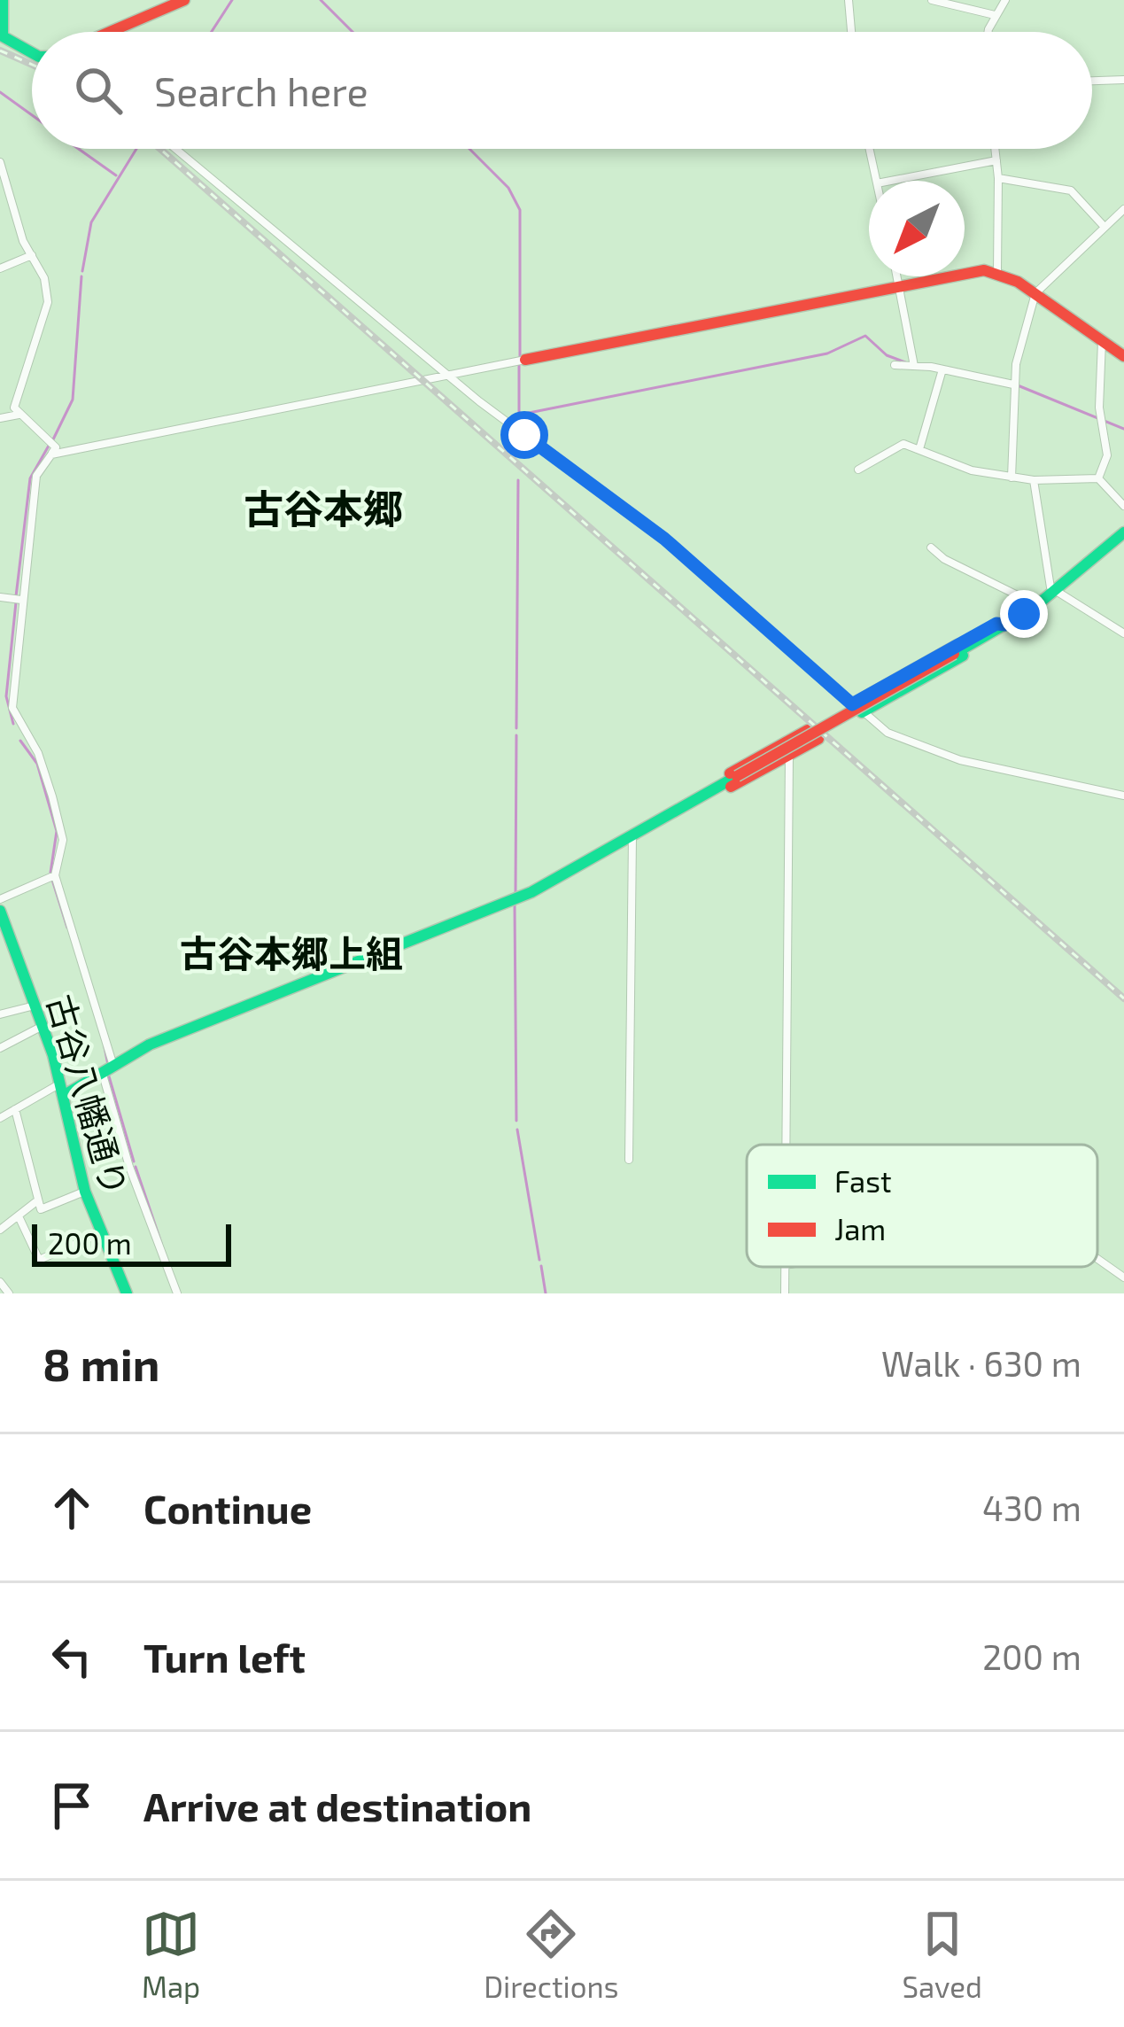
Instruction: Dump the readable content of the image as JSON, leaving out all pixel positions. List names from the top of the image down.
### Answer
{
  "streets": {
    "street": ["古谷八幡通り"]
  },
  "districts": ["古谷本郷", "古谷本郷上組"],
  "legend": ["Fast", "Jam"],
  "scale_bar": "200 m",
  "north": "bottom left",
  "page": {
    "search": "Search here",
    "scale": "200 m",
    "heading": ["8 min", "Walk · 630 m"],
    "list": [
      ["Continue", "430 m"],
      ["Turn left", "200 m"],
      "Arrive at destination"
    ],
    "nav": ["Map", "Directions", "Saved"]
  }
}
